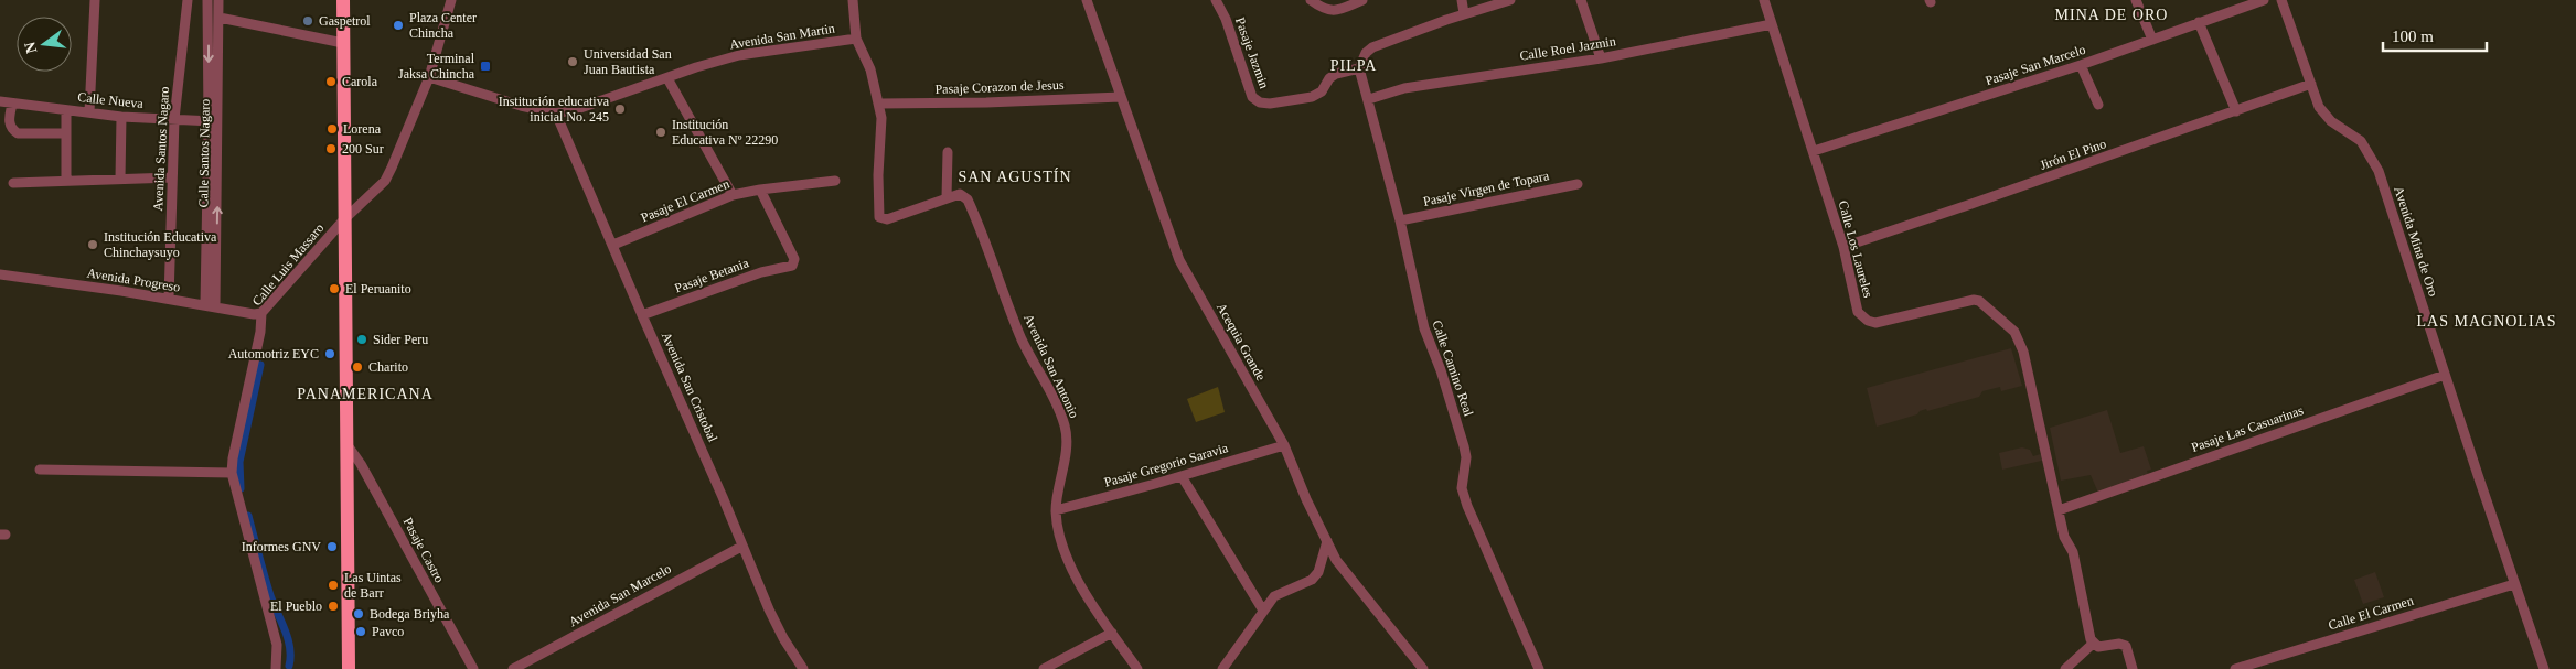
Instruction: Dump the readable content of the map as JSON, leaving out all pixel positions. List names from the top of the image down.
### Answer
{
  "streets": {
    "street": [
      "Avenida San Martin",
      "Calle Roel Jazmin",
      "Pasaje Jazmin",
      "Pasaje San Marcelo",
      "Pasaje Corazon de Jesus",
      "Calle Nueva",
      "Avenida Santos Nagaro",
      "Calle Santos Nagaro",
      "Jirón El Pino",
      "Pasaje Virgen de Topara",
      "Pasaje El Carmen",
      "Avenida Mina de Oro",
      "Calle Los Laureles",
      "Calle Luis Massaro",
      "Pasaje Betania",
      "Avenida Progreso",
      "Acequia Grande",
      "Avenida San Antonio",
      "Calle Camino Real",
      "Avenida San Cristobal",
      "Pasaje Las Casuarinas",
      "Pasaje Gregorio Saravia",
      "Pasaje Castro",
      "Avenida San Marcelo",
      "Calle El Carmen"
    ]
  },
  "crossings": [
    ["Avenida San Martin", "Calle Luis Massaro"],
    ["Avenida San Martin", "Avenida San Cristobal"],
    ["Calle Roel Jazmin", "Calle Los Laureles"],
    ["Calle Roel Jazmin", "Calle Camino Real"],
    ["Pasaje Jazmin", "Calle Camino Real"],
    ["Pasaje San Marcelo", "Calle Los Laureles"],
    ["Pasaje Corazon de Jesus", "Acequia Grande"],
    ["Calle Nueva", "Avenida Santos Nagaro"],
    ["Calle Nueva", "Calle Santos Nagaro"],
    ["Avenida Santos Nagaro", "Avenida Progreso"],
    ["Calle Santos Nagaro", "Avenida Progreso"],
    ["Jirón El Pino", "Avenida Mina de Oro"],
    ["Jirón El Pino", "Calle Los Laureles"],
    ["Pasaje Virgen de Topara", "Calle Camino Real"],
    ["Pasaje El Carmen", "Pasaje Betania"],
    ["Pasaje El Carmen", "Avenida San Cristobal"],
    ["Avenida Mina de Oro", "Pasaje Las Casuarinas"],
    ["Avenida Mina de Oro", "Calle El Carmen"],
    ["Calle Los Laureles", "Pasaje Las Casuarinas"],
    ["Calle Luis Massaro", "Avenida Progreso"],
    ["Pasaje Betania", "Avenida San Cristobal"],
    ["Acequia Grande", "Pasaje Gregorio Saravia"],
    ["Avenida San Antonio", "Pasaje Gregorio Saravia"],
    ["Avenida San Cristobal", "Avenida San Marcelo"]
  ],
  "districts": [
    "MINA DE ORO",
    "PILPA",
    "SAN AGUSTÍN",
    "LAS MAGNOLIAS",
    "PANAMERICANA"
  ],
  "places": {
    "other": [
      "Gaspetrol",
      "Plaza Center Chincha",
      "Universidad San Juan Bautista",
      "Carola",
      "Institución educativa inicial No. 245",
      "Lorena",
      "Institución Educativa Nº 22290",
      "200 Sur",
      "Institución Educativa Chinchaysuyo",
      "El Peruanito",
      "Sider Peru",
      "Automotriz EYC",
      "Charito",
      "Informes GNV",
      "Las Uintas de Barr",
      "El Pueblo",
      "Bodega Briyha",
      "Pavco"
    ],
    "transit": ["Terminal Jaksa Chincha"]
  },
  "scale_bar": "100 m",
  "north": "left"
}
